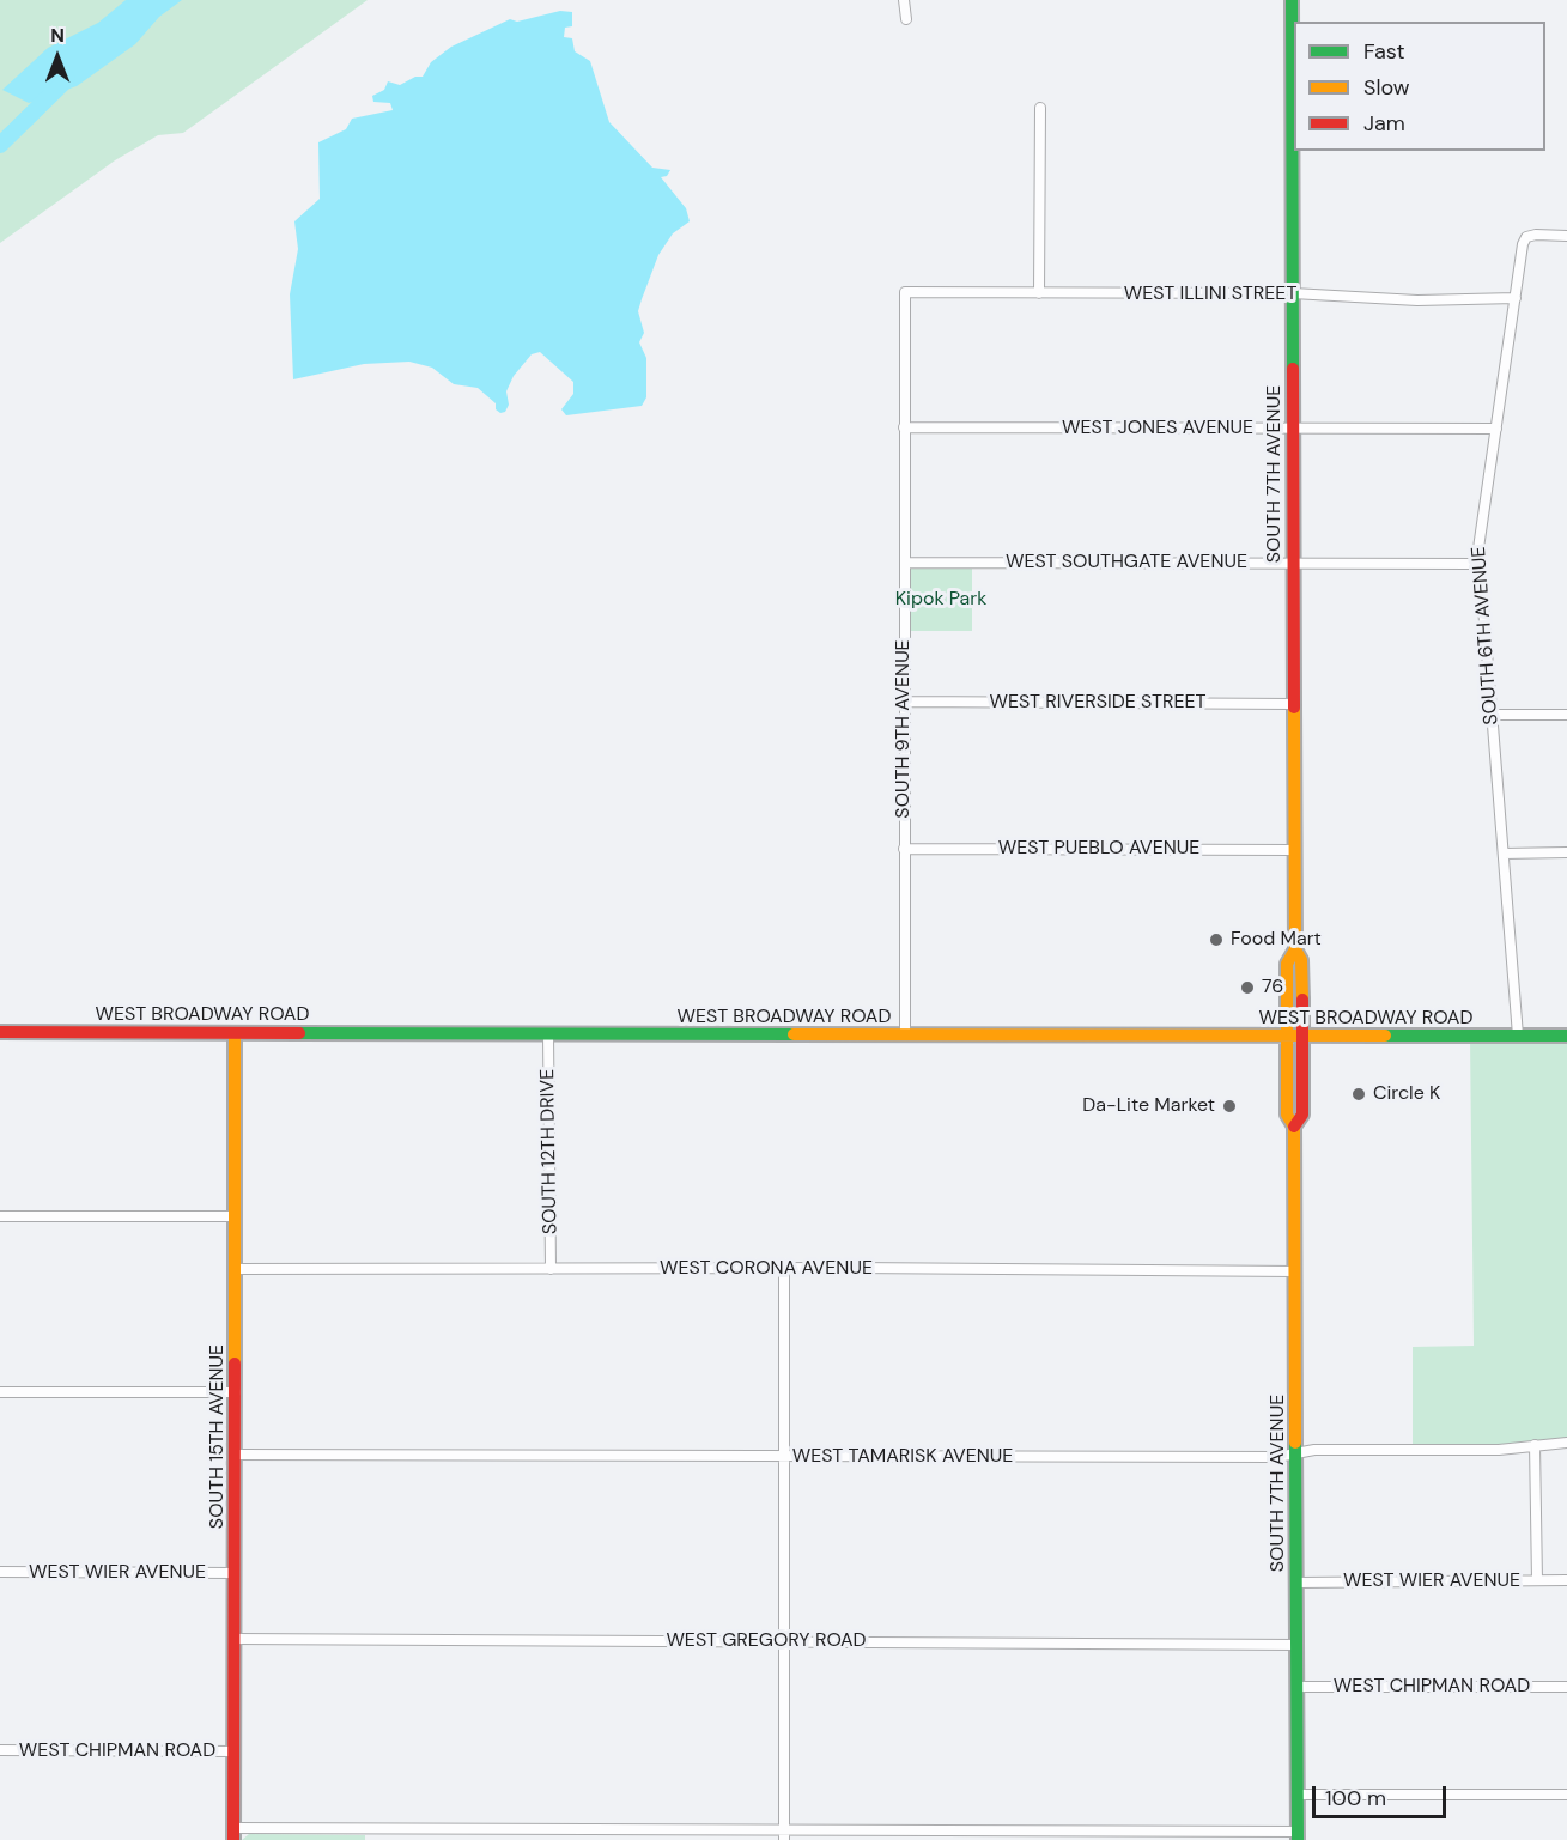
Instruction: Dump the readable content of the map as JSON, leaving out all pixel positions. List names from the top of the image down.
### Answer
{
  "streets": {
    "main road": ["SOUTH 7TH AVENUE", "WEST BROADWAY ROAD", "SOUTH 15TH AVENUE"],
    "street": [
      "WEST ILLINI STREET",
      "WEST JONES AVENUE",
      "WEST SOUTHGATE AVENUE",
      "SOUTH 6TH AVENUE",
      "WEST RIVERSIDE STREET",
      "SOUTH 9TH AVENUE",
      "WEST PUEBLO AVENUE",
      "SOUTH 12TH DRIVE",
      "WEST CORONA AVENUE",
      "WEST TAMARISK AVENUE",
      "WEST WIER AVENUE",
      "WEST GREGORY ROAD",
      "WEST CHIPMAN ROAD"
    ]
  },
  "crossings": [
    ["WEST ILLINI STREET", "SOUTH 7TH AVENUE"],
    ["WEST ILLINI STREET", "SOUTH 6TH AVENUE"],
    ["WEST ILLINI STREET", "SOUTH 9TH AVENUE"],
    ["WEST JONES AVENUE", "SOUTH 7TH AVENUE"],
    ["WEST JONES AVENUE", "SOUTH 6TH AVENUE"],
    ["WEST JONES AVENUE", "SOUTH 9TH AVENUE"],
    ["SOUTH 7TH AVENUE", "WEST SOUTHGATE AVENUE"],
    ["SOUTH 7TH AVENUE", "WEST RIVERSIDE STREET"],
    ["SOUTH 7TH AVENUE", "WEST PUEBLO AVENUE"],
    ["SOUTH 7TH AVENUE", "WEST BROADWAY ROAD"],
    ["SOUTH 7TH AVENUE", "WEST CORONA AVENUE"],
    ["SOUTH 7TH AVENUE", "WEST TAMARISK AVENUE"],
    ["SOUTH 7TH AVENUE", "WEST WIER AVENUE"],
    ["SOUTH 7TH AVENUE", "WEST GREGORY ROAD"],
    ["SOUTH 7TH AVENUE", "WEST CHIPMAN ROAD"],
    ["WEST SOUTHGATE AVENUE", "SOUTH 6TH AVENUE"],
    ["WEST SOUTHGATE AVENUE", "SOUTH 9TH AVENUE"],
    ["SOUTH 6TH AVENUE", "WEST BROADWAY ROAD"],
    ["WEST RIVERSIDE STREET", "SOUTH 9TH AVENUE"],
    ["SOUTH 9TH AVENUE", "WEST PUEBLO AVENUE"],
    ["SOUTH 9TH AVENUE", "WEST BROADWAY ROAD"],
    ["WEST BROADWAY ROAD", "SOUTH 12TH DRIVE"],
    ["WEST BROADWAY ROAD", "SOUTH 15TH AVENUE"],
    ["SOUTH 12TH DRIVE", "WEST CORONA AVENUE"],
    ["WEST CORONA AVENUE", "SOUTH 15TH AVENUE"],
    ["SOUTH 15TH AVENUE", "WEST TAMARISK AVENUE"],
    ["SOUTH 15TH AVENUE", "WEST WIER AVENUE"],
    ["SOUTH 15TH AVENUE", "WEST GREGORY ROAD"],
    ["SOUTH 15TH AVENUE", "WEST CHIPMAN ROAD"]
  ],
  "parks": ["Kipok Park"],
  "places": [
    "Food Mart",
    "76",
    "Circle K",
    "Da-Lite Market"
  ],
  "legend": ["Fast", "Slow", "Jam"],
  "scale_bar": "100 m",
  "north": "top"
}
